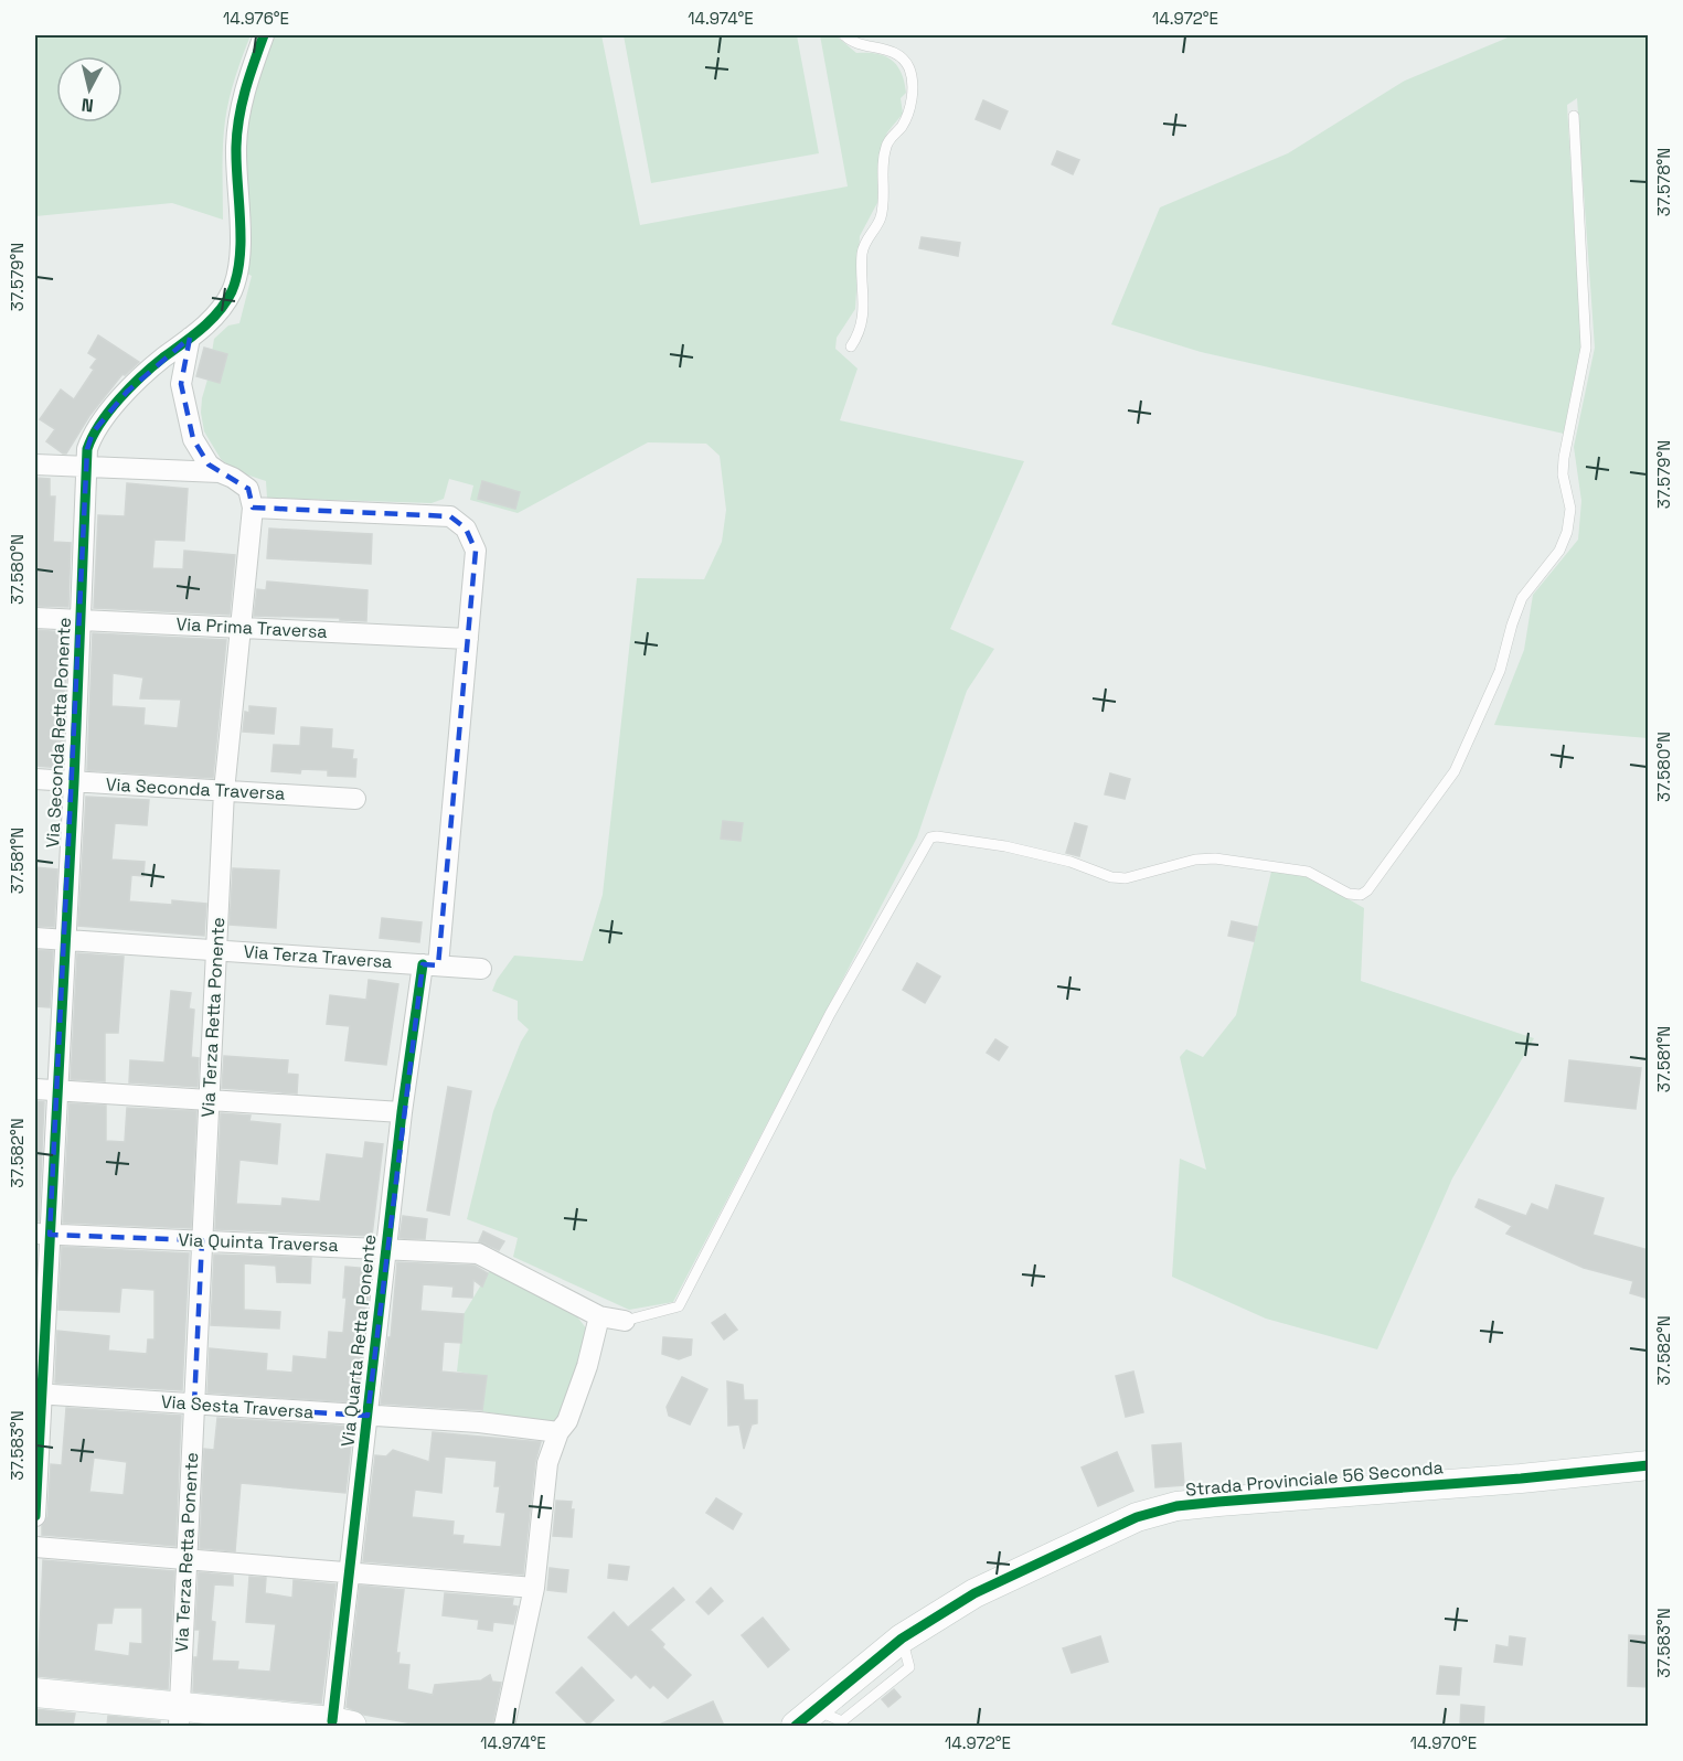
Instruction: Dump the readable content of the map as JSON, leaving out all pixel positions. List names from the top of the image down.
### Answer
{
  "streets": {
    "street": [
      "Via Prima Traversa",
      "Via Seconda Retta Ponente",
      "Via Seconda Traversa",
      "Via Terza Traversa",
      "Via Terza Retta Ponente",
      "Via Quinta Traversa",
      "Via Quarta Retta Ponente",
      "Via Sesta Traversa",
      "Strada Provinciale 56 Seconda"
    ]
  },
  "crossings": [
    ["Via Prima Traversa", "Via Seconda Retta Ponente"],
    ["Via Prima Traversa", "Via Terza Retta Ponente"],
    ["Via Prima Traversa", "Via Quarta Retta Ponente"],
    ["Via Seconda Retta Ponente", "Via Seconda Traversa"],
    ["Via Seconda Retta Ponente", "Via Terza Traversa"],
    ["Via Seconda Retta Ponente", "Via Quinta Traversa"],
    ["Via Seconda Retta Ponente", "Via Sesta Traversa"],
    ["Via Seconda Traversa", "Via Terza Retta Ponente"],
    ["Via Terza Traversa", "Via Terza Retta Ponente"],
    ["Via Terza Traversa", "Via Quarta Retta Ponente"],
    ["Via Terza Retta Ponente", "Via Quinta Traversa"],
    ["Via Terza Retta Ponente", "Via Quarta Retta Ponente"],
    ["Via Terza Retta Ponente", "Via Sesta Traversa"],
    ["Via Quinta Traversa", "Via Quarta Retta Ponente"],
    ["Via Quarta Retta Ponente", "Via Sesta Traversa"]
  ],
  "north": "bottom",
  "coordinates": [
    "14.976°E",
    "14.974°E",
    "14.972°E",
    "37.578°N",
    "37.579°N",
    "37.580°N",
    "37.581°N",
    "37.582°N",
    "37.583°N",
    "14.970°E"
  ]
}
